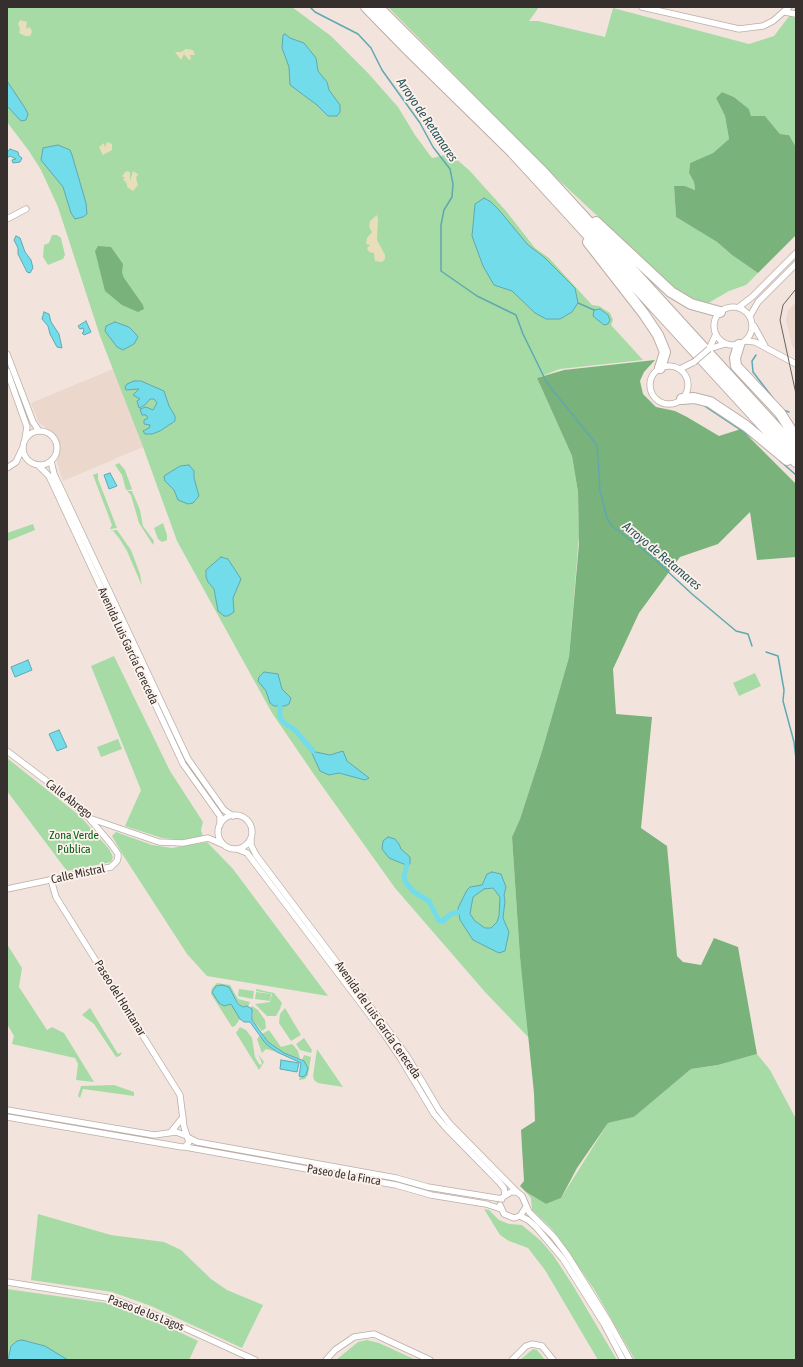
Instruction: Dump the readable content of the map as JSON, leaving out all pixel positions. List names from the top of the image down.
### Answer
{
  "streets": {
    "street": [
      "Avenida Luis García Cereceda",
      "Calle Abrego",
      "Calle Mistral",
      "Paseo del Hontanar",
      "Avenida de Luis García Cereceda",
      "Paseo de la Finca",
      "Paseo de los Lagos"
    ]
  },
  "crossings": [
    ["Avenida Luis García Cereceda", "Calle Abrego"],
    ["Avenida Luis García Cereceda", "Avenida de Luis García Cereceda"],
    ["Calle Abrego", "Calle Mistral"],
    ["Calle Abrego", "Avenida de Luis García Cereceda"],
    ["Calle Mistral", "Paseo del Hontanar"],
    ["Paseo del Hontanar", "Paseo de la Finca"],
    ["Avenida de Luis García Cereceda", "Paseo de la Finca"]
  ],
  "water": ["Arroyo de Retamares"],
  "parks": ["Zona Verde Pública"]
}
